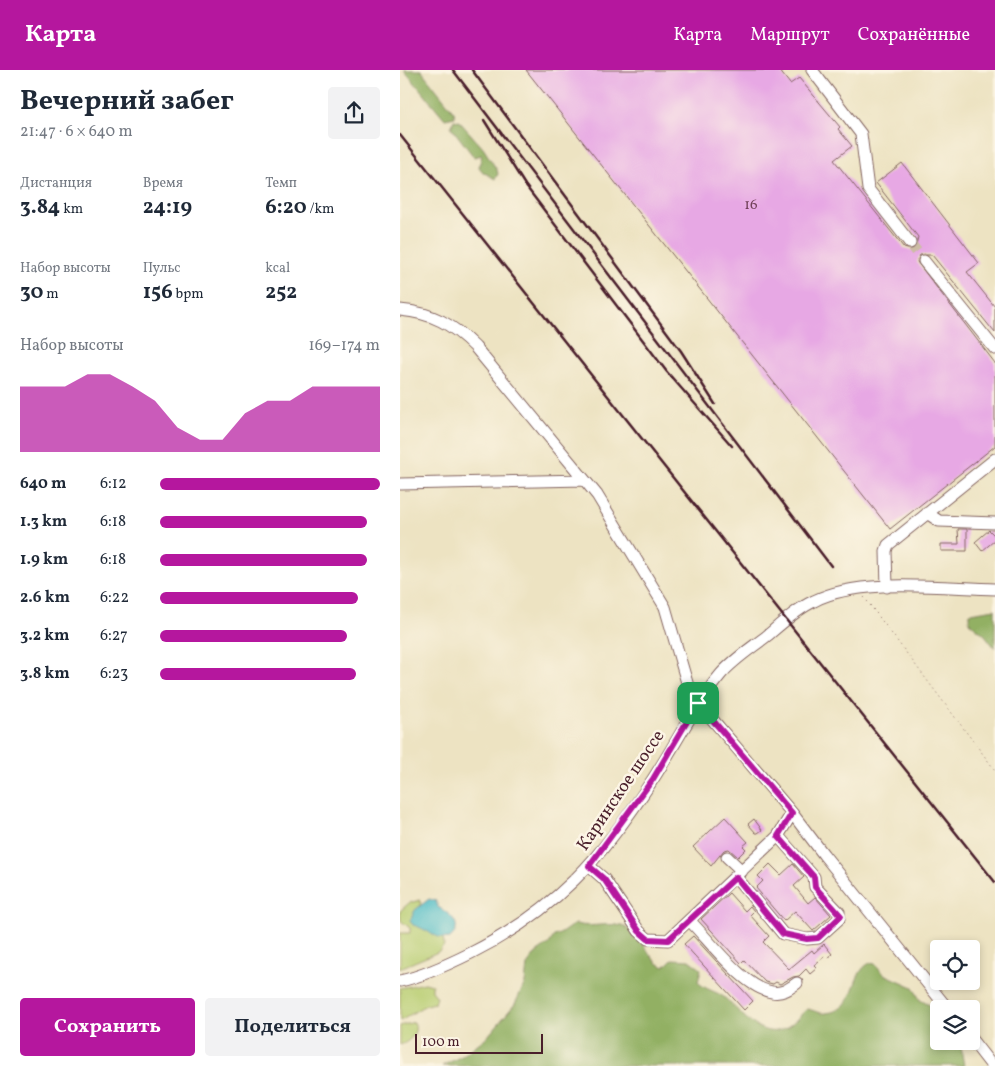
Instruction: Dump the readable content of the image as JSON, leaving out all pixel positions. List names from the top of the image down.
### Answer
{
  "streets": {
    "street": ["Каринское шоссе"]
  },
  "house_numbers": ["16"],
  "scale_bar": "100 m",
  "page": {
    "header": "Карта",
    "nav": ["Карта", "Маршрут", "Сохранённые"],
    "heading": ["Вечерний забег", "21:47 · 6 × 640 m"],
    "stats": [
      ["Дистанция", "3.84 km"],
      ["Время", "24:19"],
      ["Темп", "6:20 /km"],
      ["Набор высоты", "30 m"],
      ["Пульс", "156 bpm"],
      ["kcal", "252"]
    ],
    "chart": ["Набор высоты", "169–174 m"],
    "list": [
      {
        "name": "640 m",
        "note": "6:12"
      },
      {
        "name": "1.3 km",
        "note": "6:18"
      },
      {
        "name": "1.9 km",
        "note": "6:18"
      },
      {
        "name": "2.6 km",
        "note": "6:22"
      },
      {
        "name": "3.2 km",
        "note": "6:27"
      },
      {
        "name": "3.8 km",
        "note": "6:23"
      }
    ],
    "buttons": ["Сохранить", "Поделиться"],
    "scale": "100 m"
  }
}
